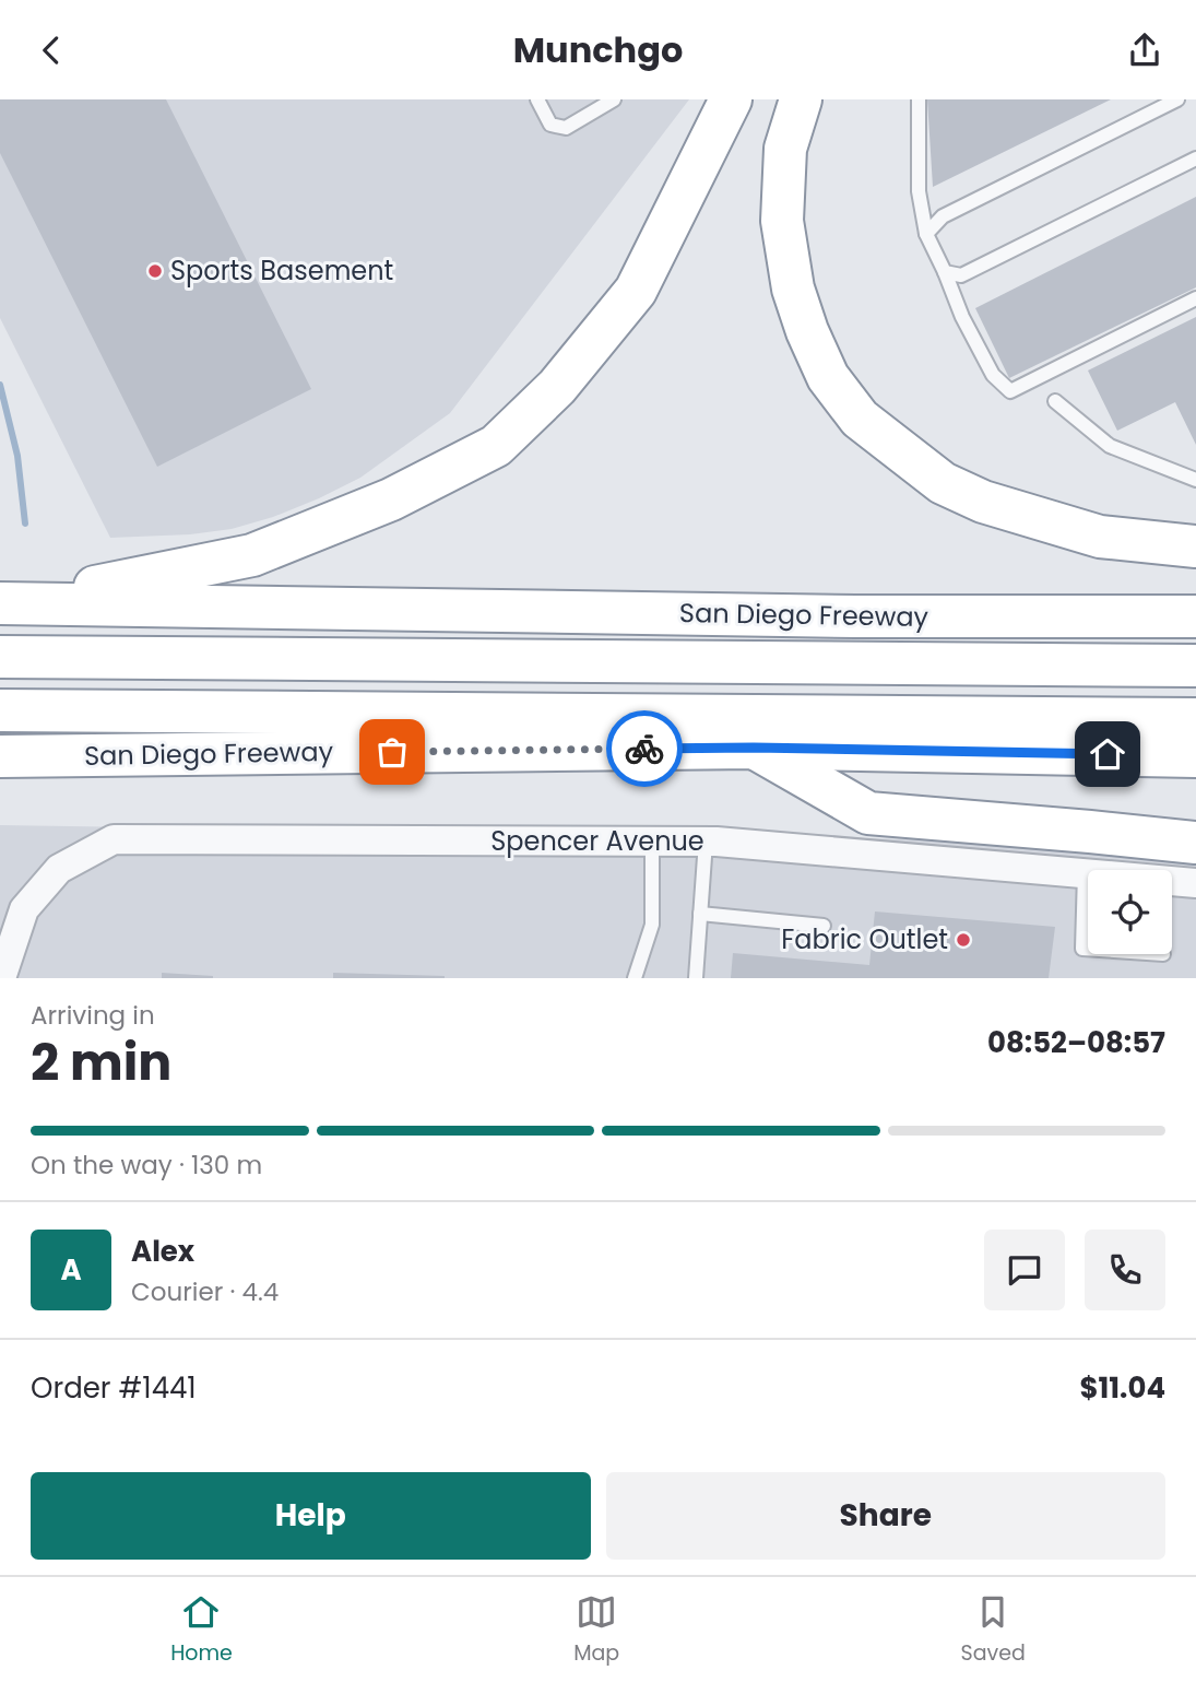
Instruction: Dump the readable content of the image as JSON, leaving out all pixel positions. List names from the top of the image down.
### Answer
{
  "streets": {
    "highway": ["San Diego Freeway"],
    "street": ["Spencer Avenue"]
  },
  "places": ["Sports Basement", "Fabric Outlet"],
  "page": {
    "header": "Munchgo",
    "heading": ["2 min", "Arriving in", "08:52–08:57"],
    "panel": [
      "Alex",
      "Courier · 4.4",
      "Order #1441",
      "$11.04"
    ],
    "bar": "On the way · 130 m",
    "round": "A",
    "buttons": ["Help", "Share"],
    "tabs": ["Home", "Map", "Saved"]
  }
}
